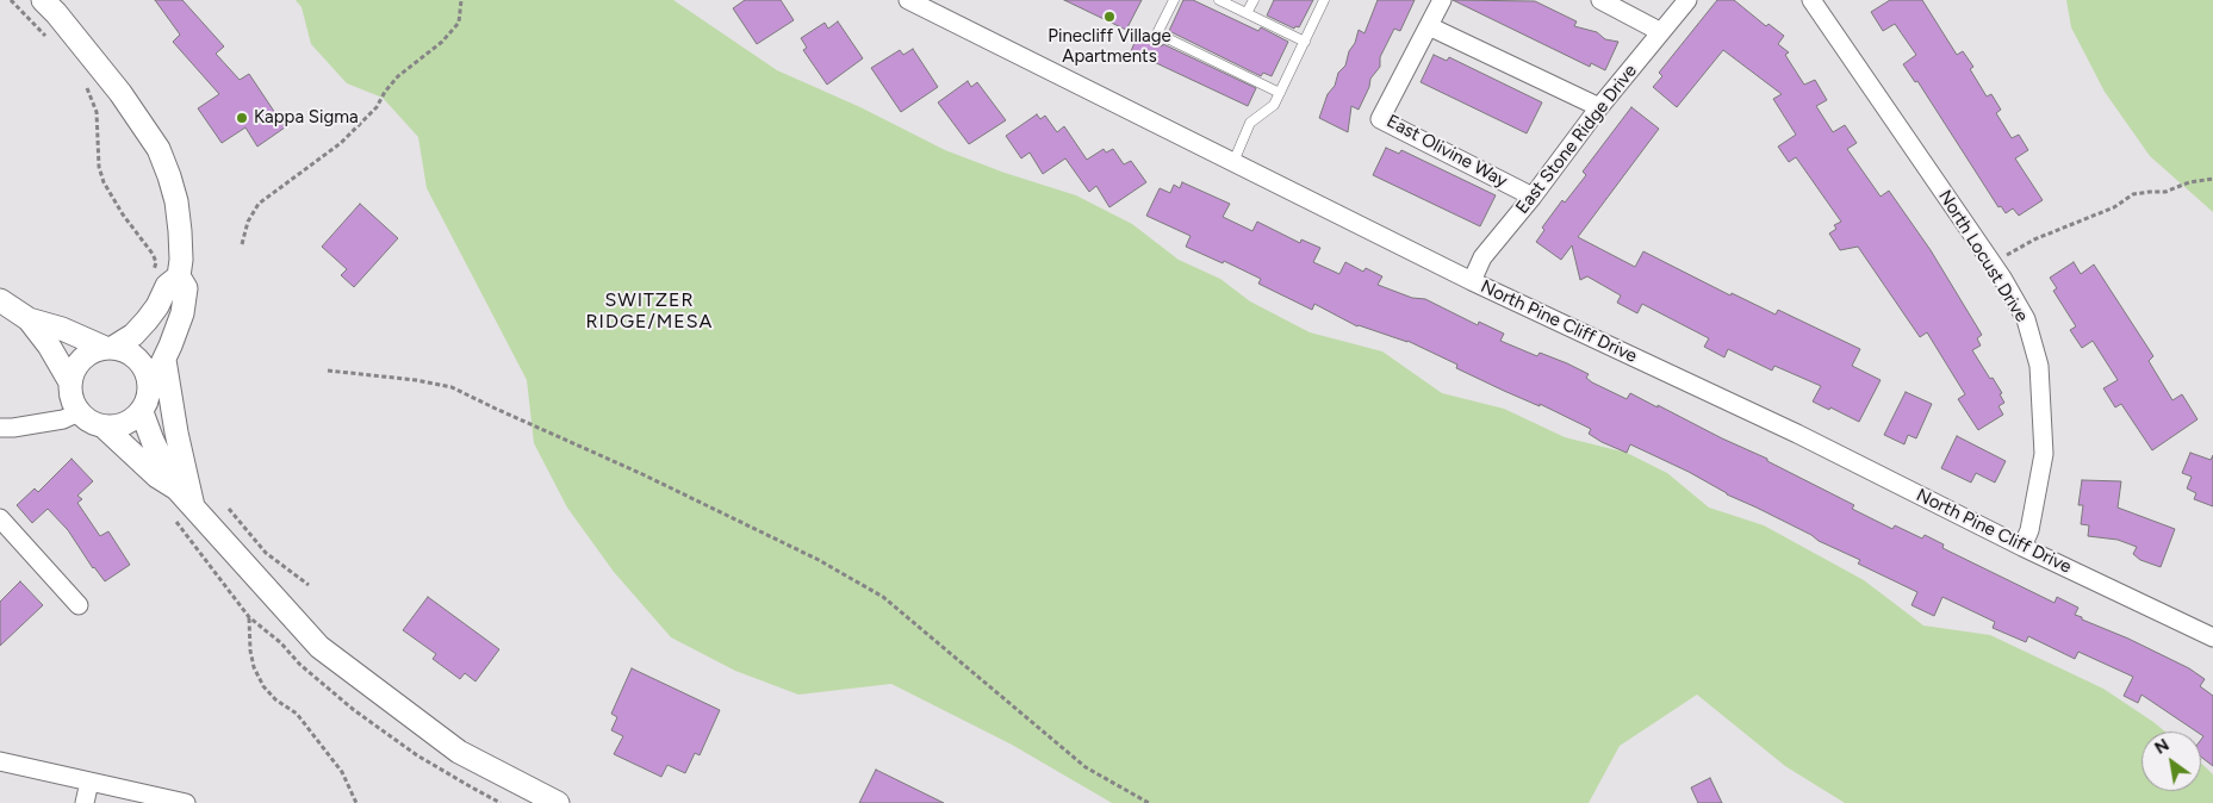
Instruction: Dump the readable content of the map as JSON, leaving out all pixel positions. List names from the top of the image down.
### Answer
{
  "streets": {
    "street": [
      "East Stone Ridge Drive",
      "East Olivine Way",
      "North Locust Drive",
      "North Pine Cliff Drive"
    ]
  },
  "crossings": [
    ["East Stone Ridge Drive", "East Olivine Way"],
    ["East Stone Ridge Drive", "North Pine Cliff Drive"],
    ["North Locust Drive", "North Pine Cliff Drive"]
  ],
  "districts": ["SWITZER RIDGE/MESA"],
  "places": ["Pinecliff Village Apartments", "Kappa Sigma"],
  "north": "top left"
}
